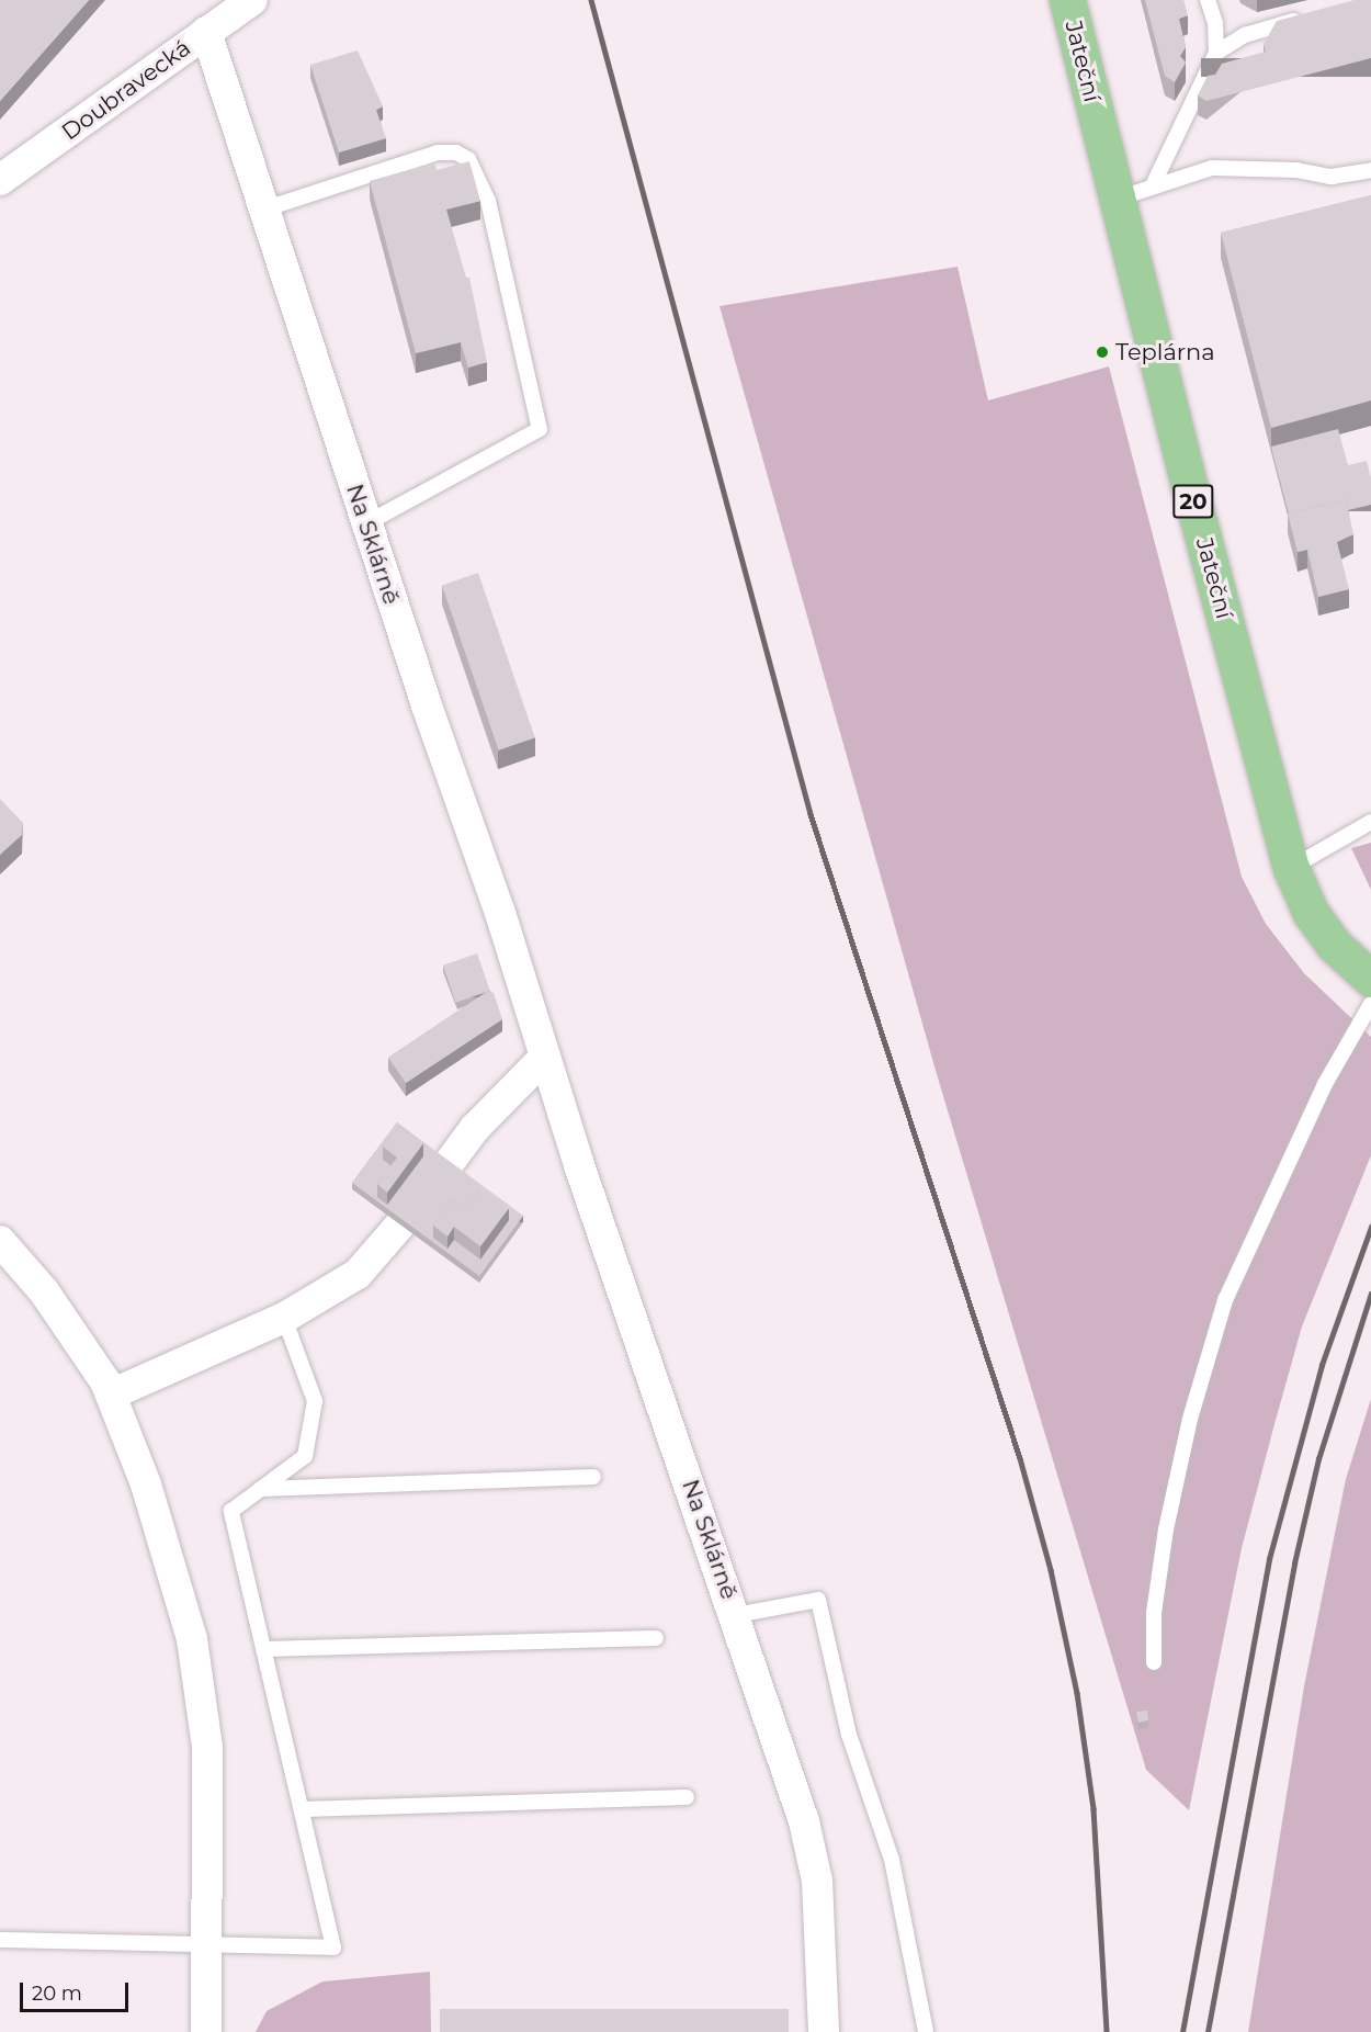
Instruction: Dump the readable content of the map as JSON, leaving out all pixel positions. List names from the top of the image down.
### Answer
{
  "streets": {
    "main road": ["Jateční", "20"],
    "street": ["Doubravecká", "Na Sklárně"]
  },
  "crossings": [
    ["Doubravecká", "Na Sklárně"]
  ],
  "places": ["Teplárna"],
  "scale_bar": "20 m"
}
